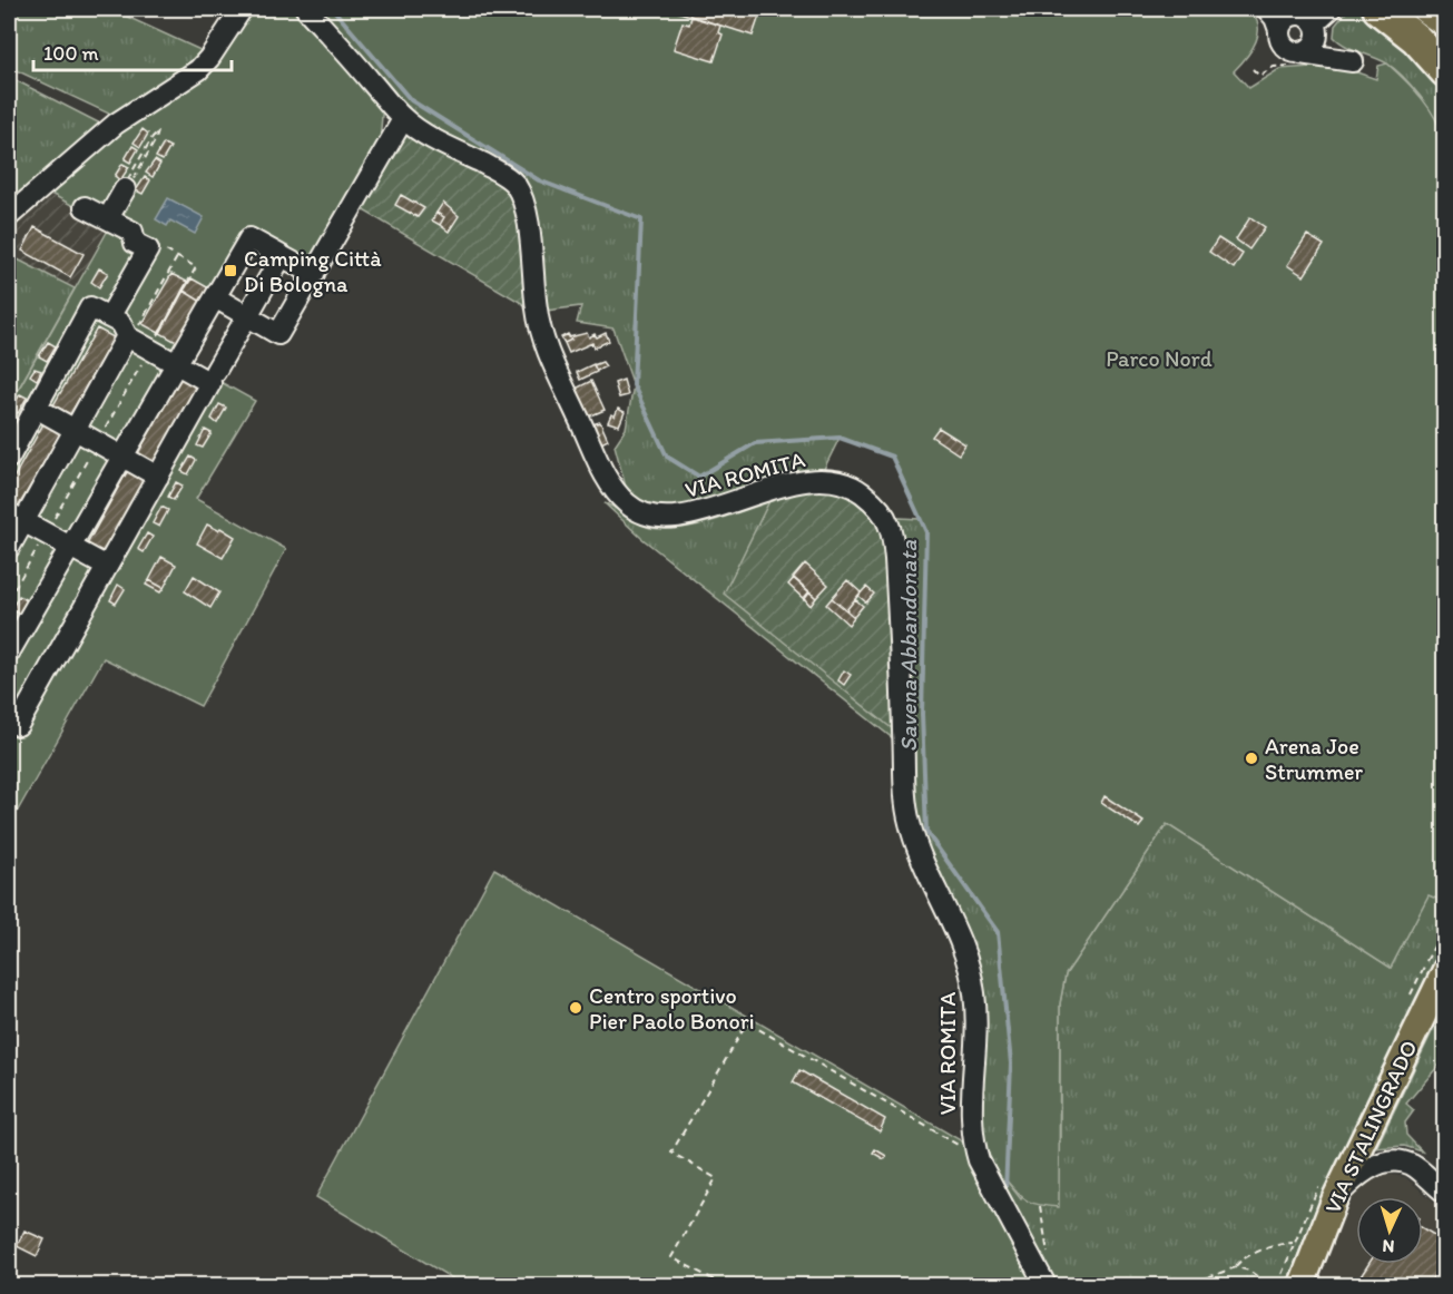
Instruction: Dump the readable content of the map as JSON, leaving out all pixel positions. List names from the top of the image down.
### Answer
{
  "streets": {
    "main road": ["VIA STALINGRADO"],
    "street": ["VIA ROMITA"]
  },
  "water": ["Savena Abbandonata"],
  "parks": ["Parco Nord"],
  "places": {
    "transit": ["Camping Città Di Bologna"],
    "other": ["Arena Joe Strummer", "Centro sportivo Pier Paolo Bonori"]
  },
  "scale_bar": "100 m",
  "north": "bottom"
}
